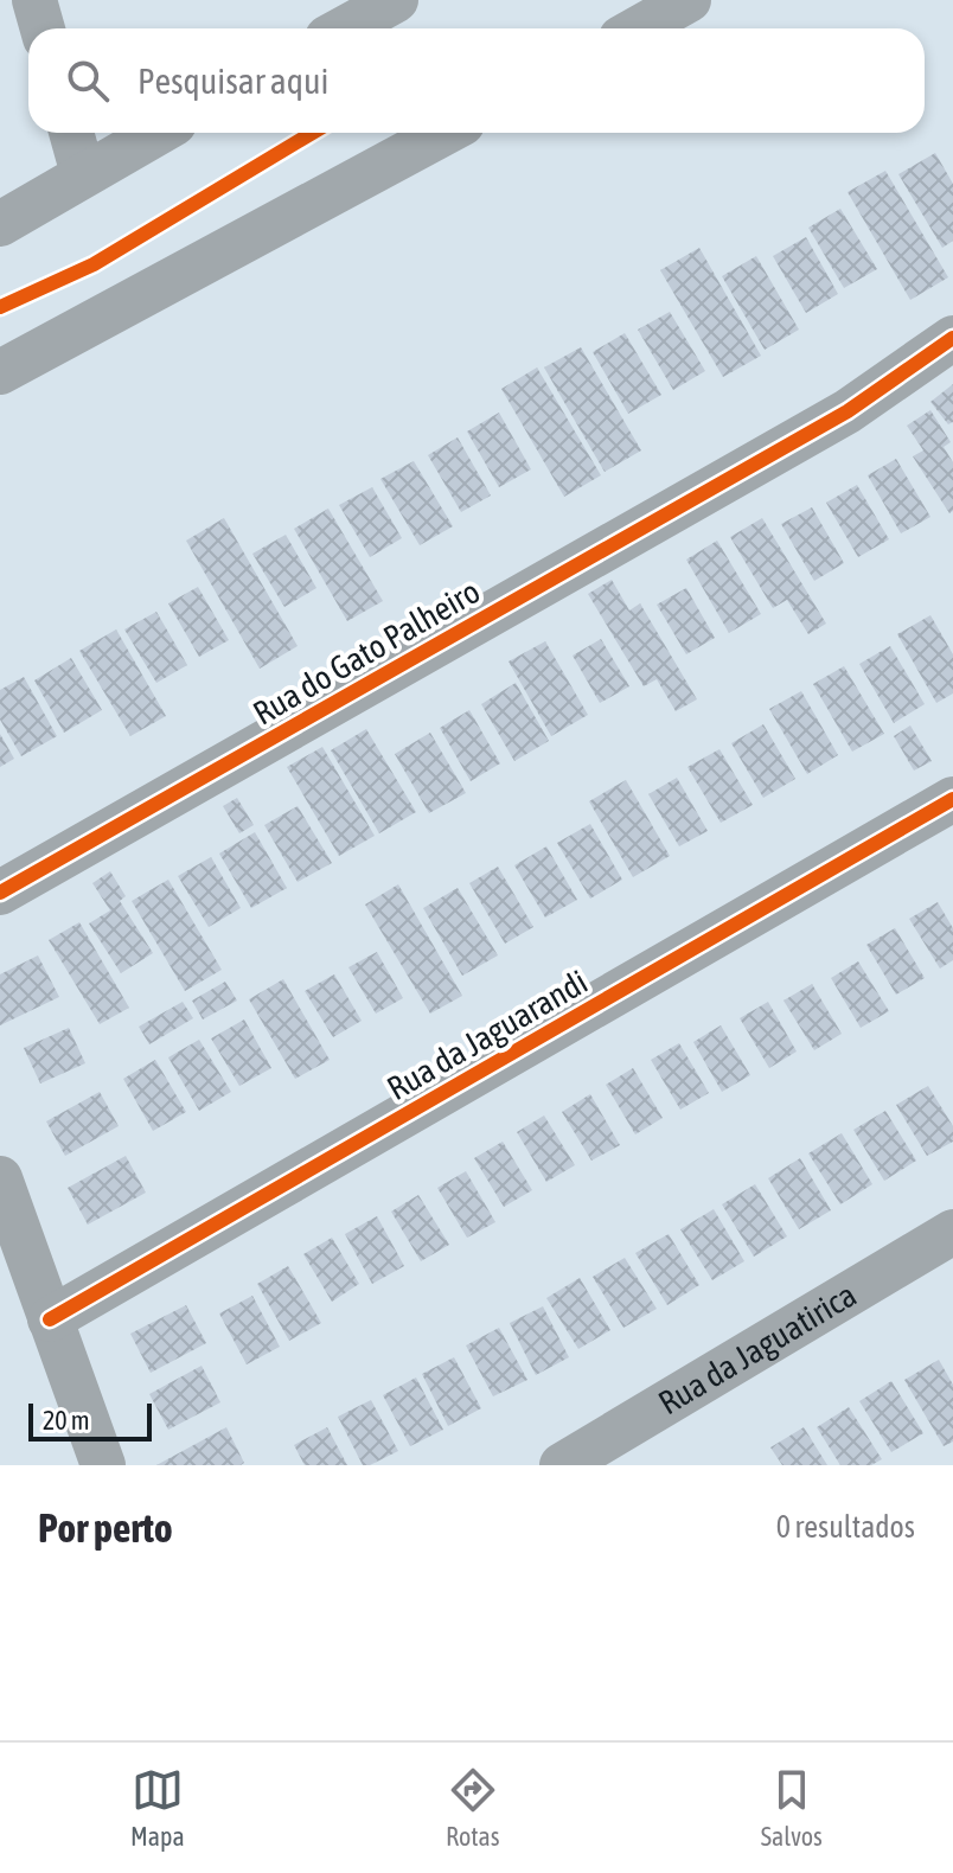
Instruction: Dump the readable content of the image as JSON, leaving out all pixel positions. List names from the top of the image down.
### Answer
{
  "streets": {
    "street": ["Rua do Gato Palheiro", "Rua da Jaguarandi", "Rua da Jaguatirica"]
  },
  "scale_bar": "20 m",
  "page": {
    "search": "Pesquisar aqui",
    "scale": "20 m",
    "heading": ["Por perto", "0 resultados"],
    "nav": ["Mapa", "Rotas", "Salvos"]
  }
}
